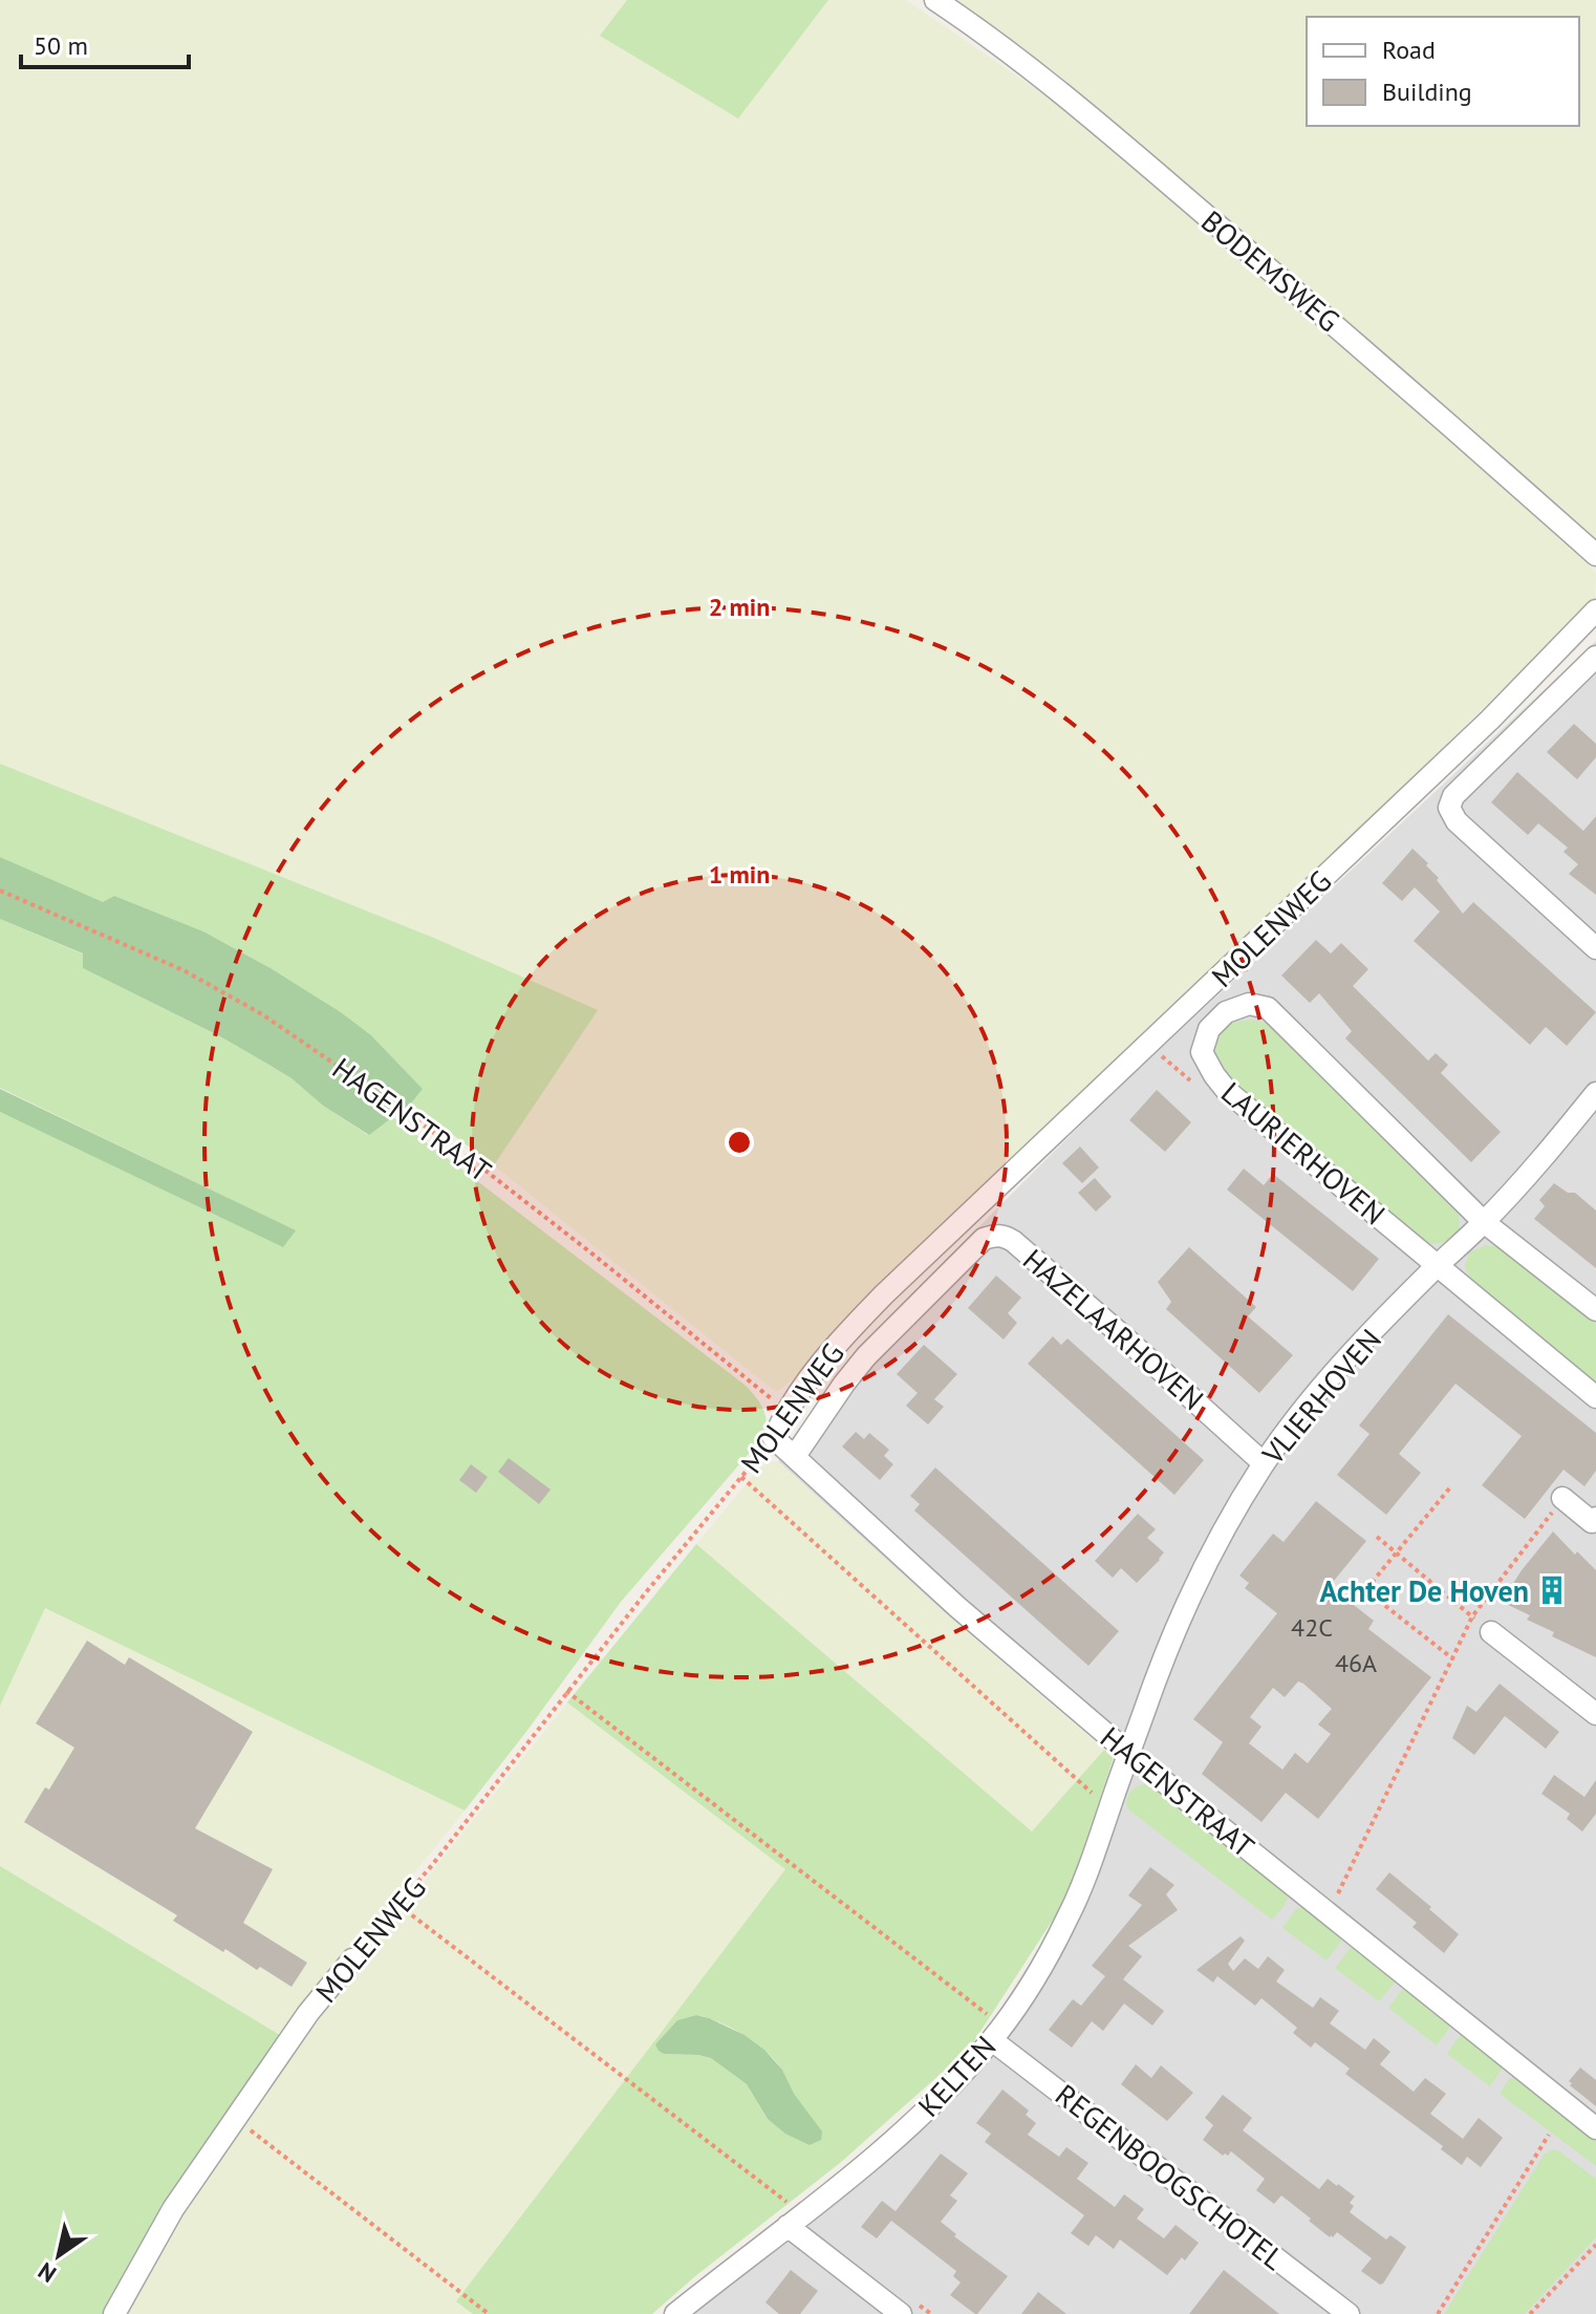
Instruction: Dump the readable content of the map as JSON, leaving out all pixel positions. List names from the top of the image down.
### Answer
{
  "streets": {
    "street": [
      "BODEMSWEG",
      "MOLENWEG",
      "HAGENSTRAAT",
      "LAURIERHOVEN",
      "HAZELAARHOVEN",
      "VLIERHOVEN",
      "KELTEN",
      "REGENBOOGSCHOTEL"
    ]
  },
  "crossings": [
    ["MOLENWEG", "HAGENSTRAAT"],
    ["HAGENSTRAAT", "HAZELAARHOVEN"],
    ["HAGENSTRAAT", "VLIERHOVEN"],
    ["HAGENSTRAAT", "KELTEN"],
    ["LAURIERHOVEN", "VLIERHOVEN"],
    ["HAZELAARHOVEN", "VLIERHOVEN"],
    ["VLIERHOVEN", "KELTEN"],
    ["KELTEN", "REGENBOOGSCHOTEL"]
  ],
  "places": {
    "building": ["Achter De Hoven"]
  },
  "house_numbers": ["42C", "46A"],
  "legend": ["Road", "Building"],
  "scale_bar": "50 m",
  "north": "bottom left",
  "rings": ["2 min", "1 min"]
}
